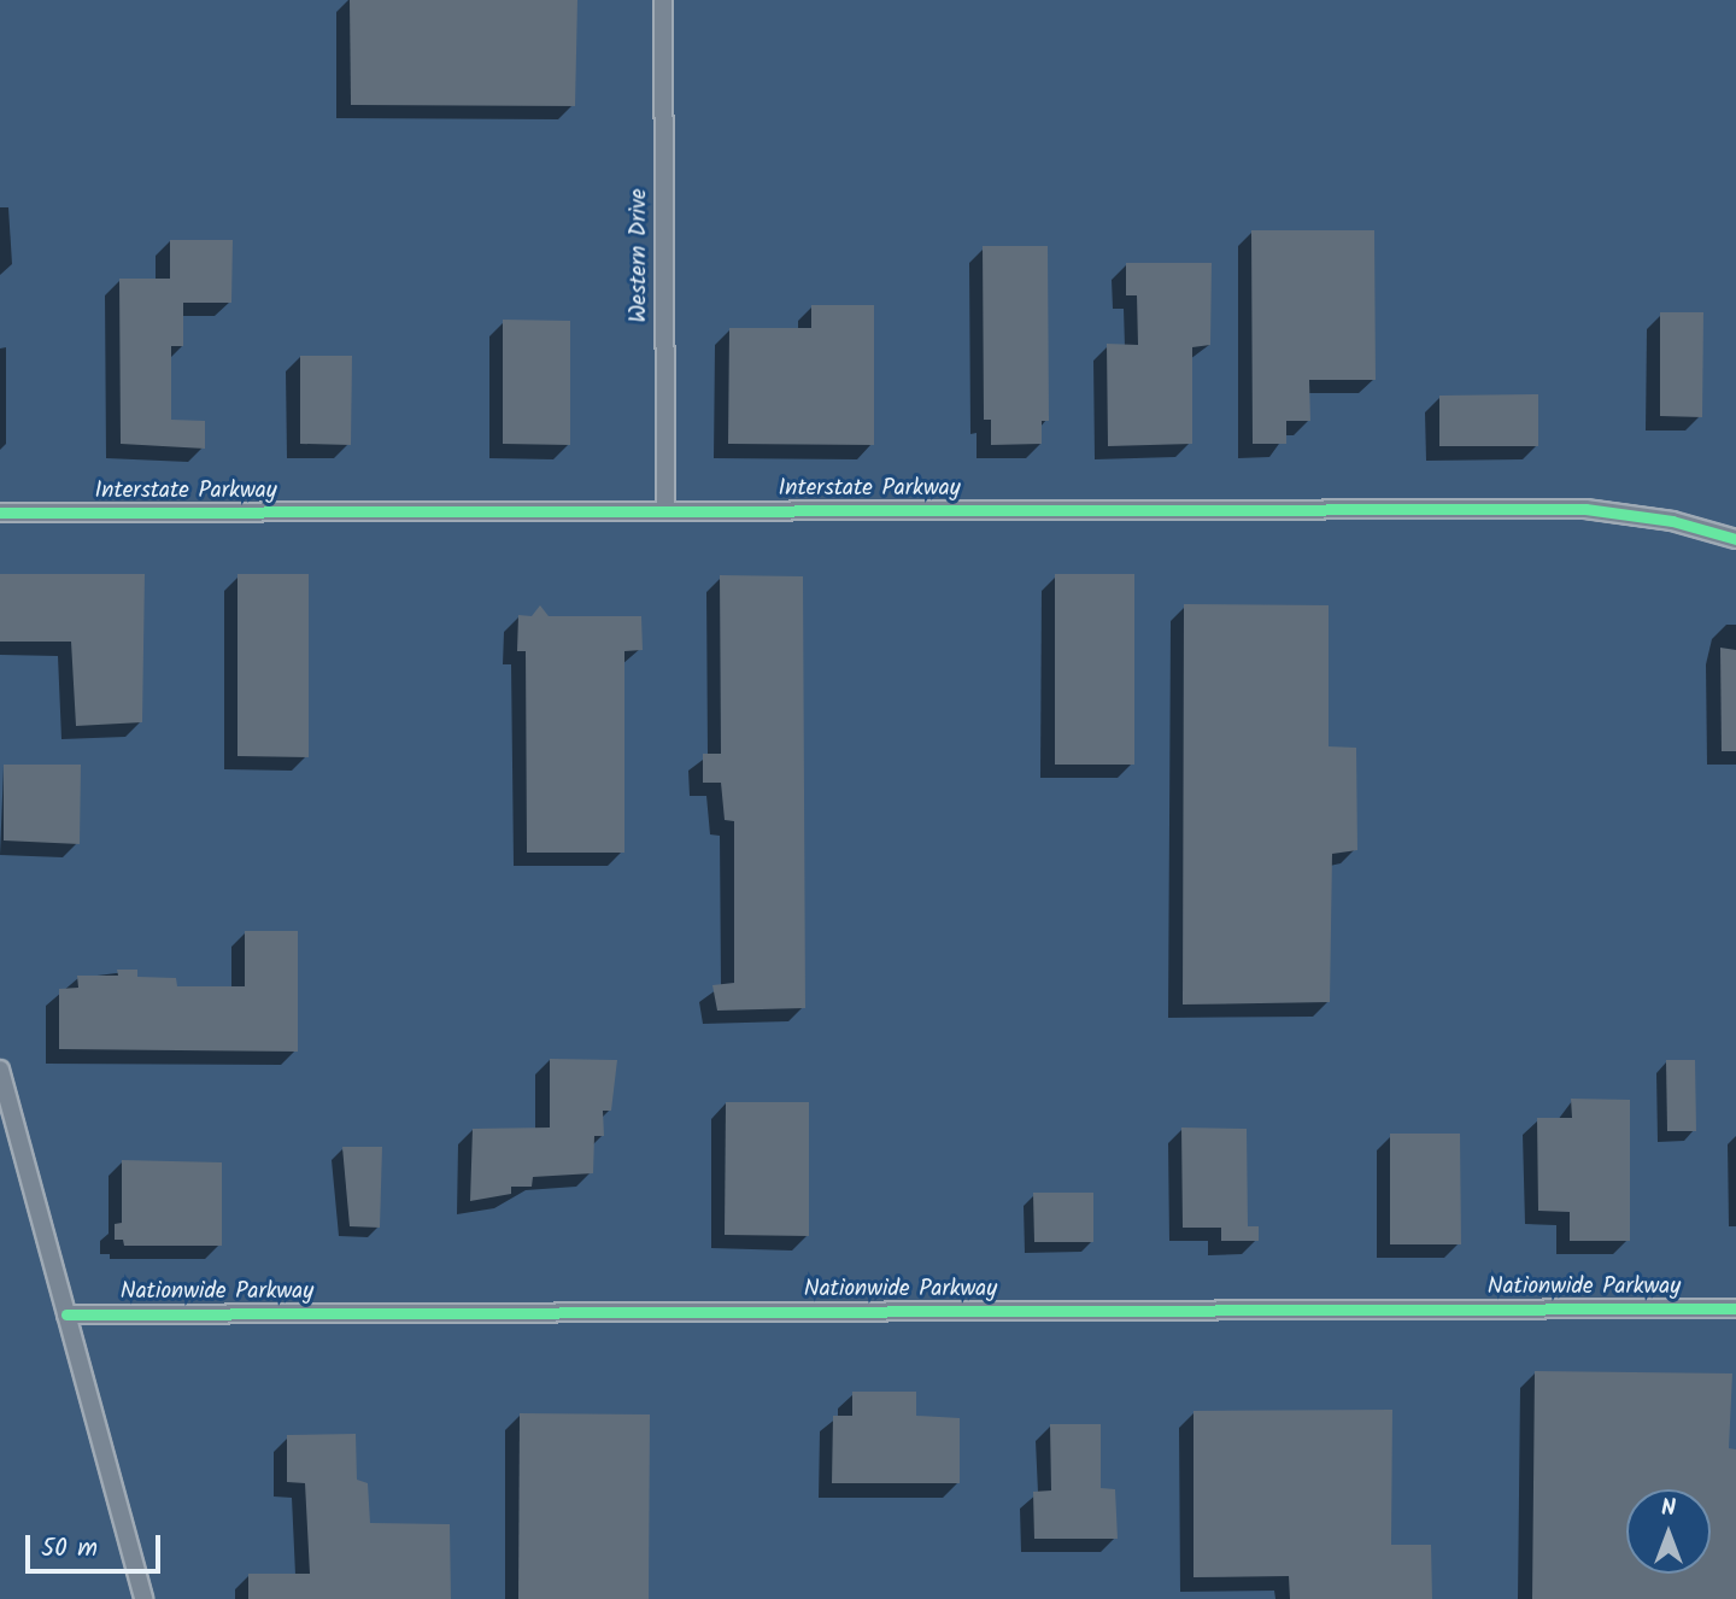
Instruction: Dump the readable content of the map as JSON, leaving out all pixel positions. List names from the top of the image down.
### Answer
{
  "streets": {
    "street": ["Western Drive", "Interstate Parkway", "Nationwide Parkway"]
  },
  "crossings": [
    ["Western Drive", "Interstate Parkway"]
  ],
  "scale_bar": "50 m",
  "north": "top"
}
